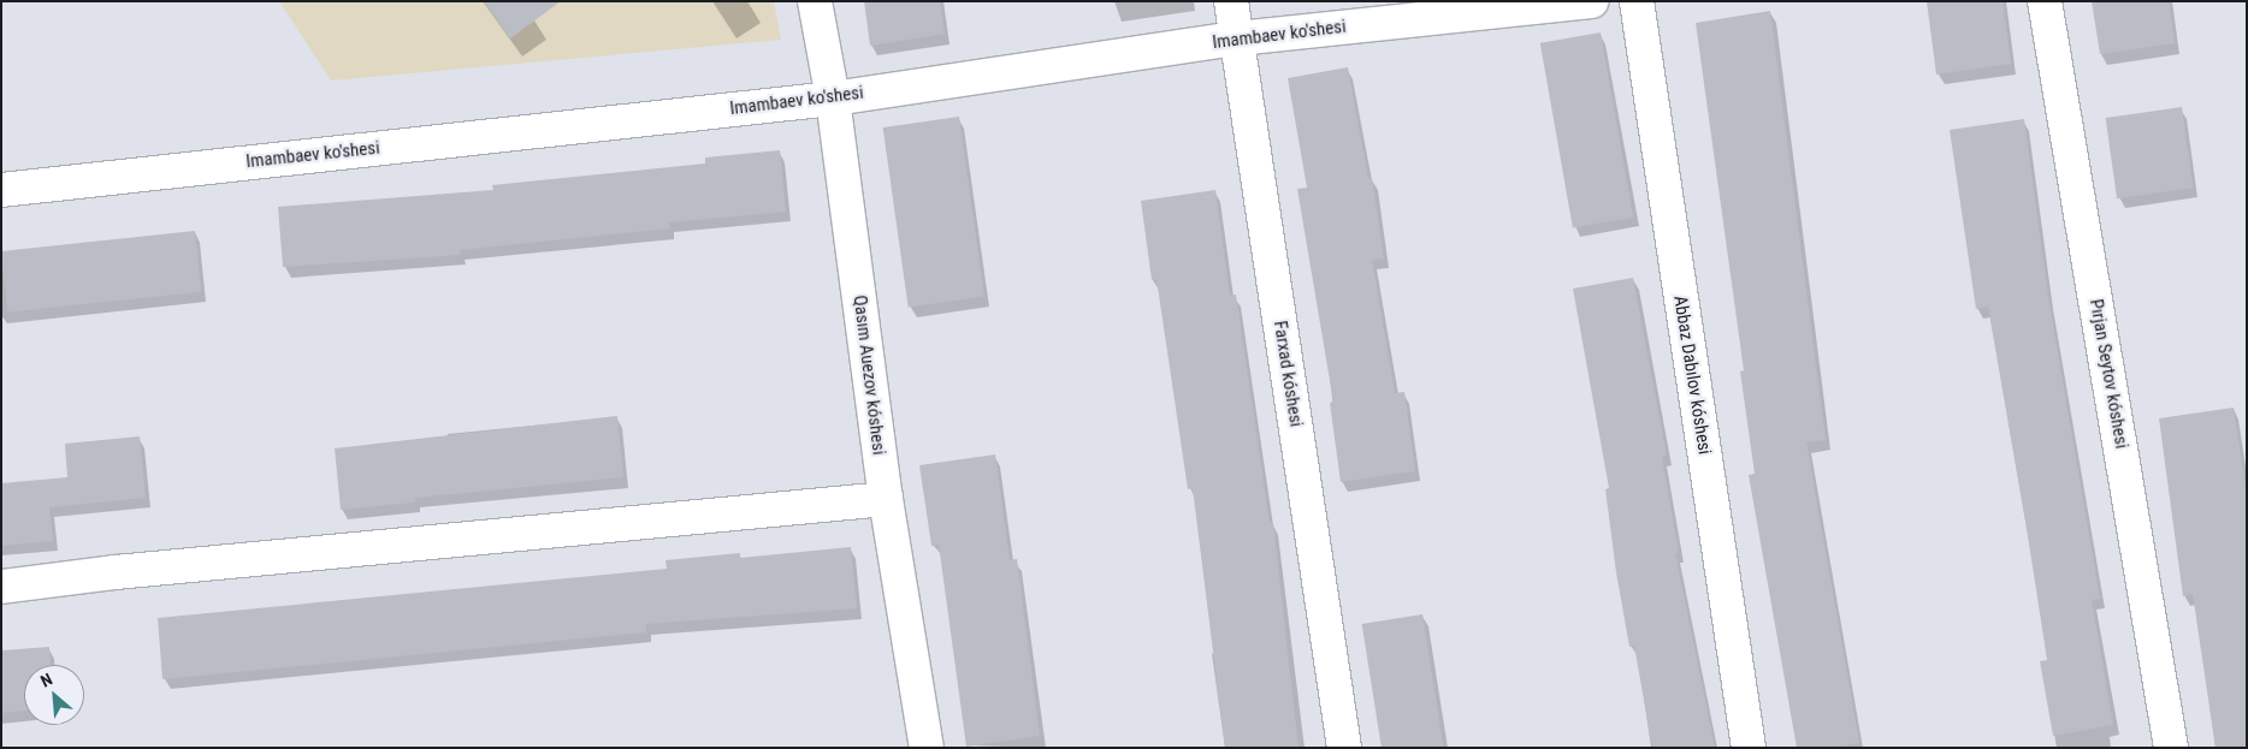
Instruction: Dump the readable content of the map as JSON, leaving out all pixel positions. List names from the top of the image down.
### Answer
{
  "streets": {
    "street": [
      "Imambaev ko'shesi",
      "Farxad kóshesi",
      "Pırjan Seytov kóshesi",
      "Qasım Auezov kóshesi",
      "Abbaz Dabılov kóshesi"
    ]
  },
  "crossings": [
    ["Imambaev ko'shesi", "Farxad kóshesi"],
    ["Imambaev ko'shesi", "Qasım Auezov kóshesi"]
  ],
  "north": "top left"
}
